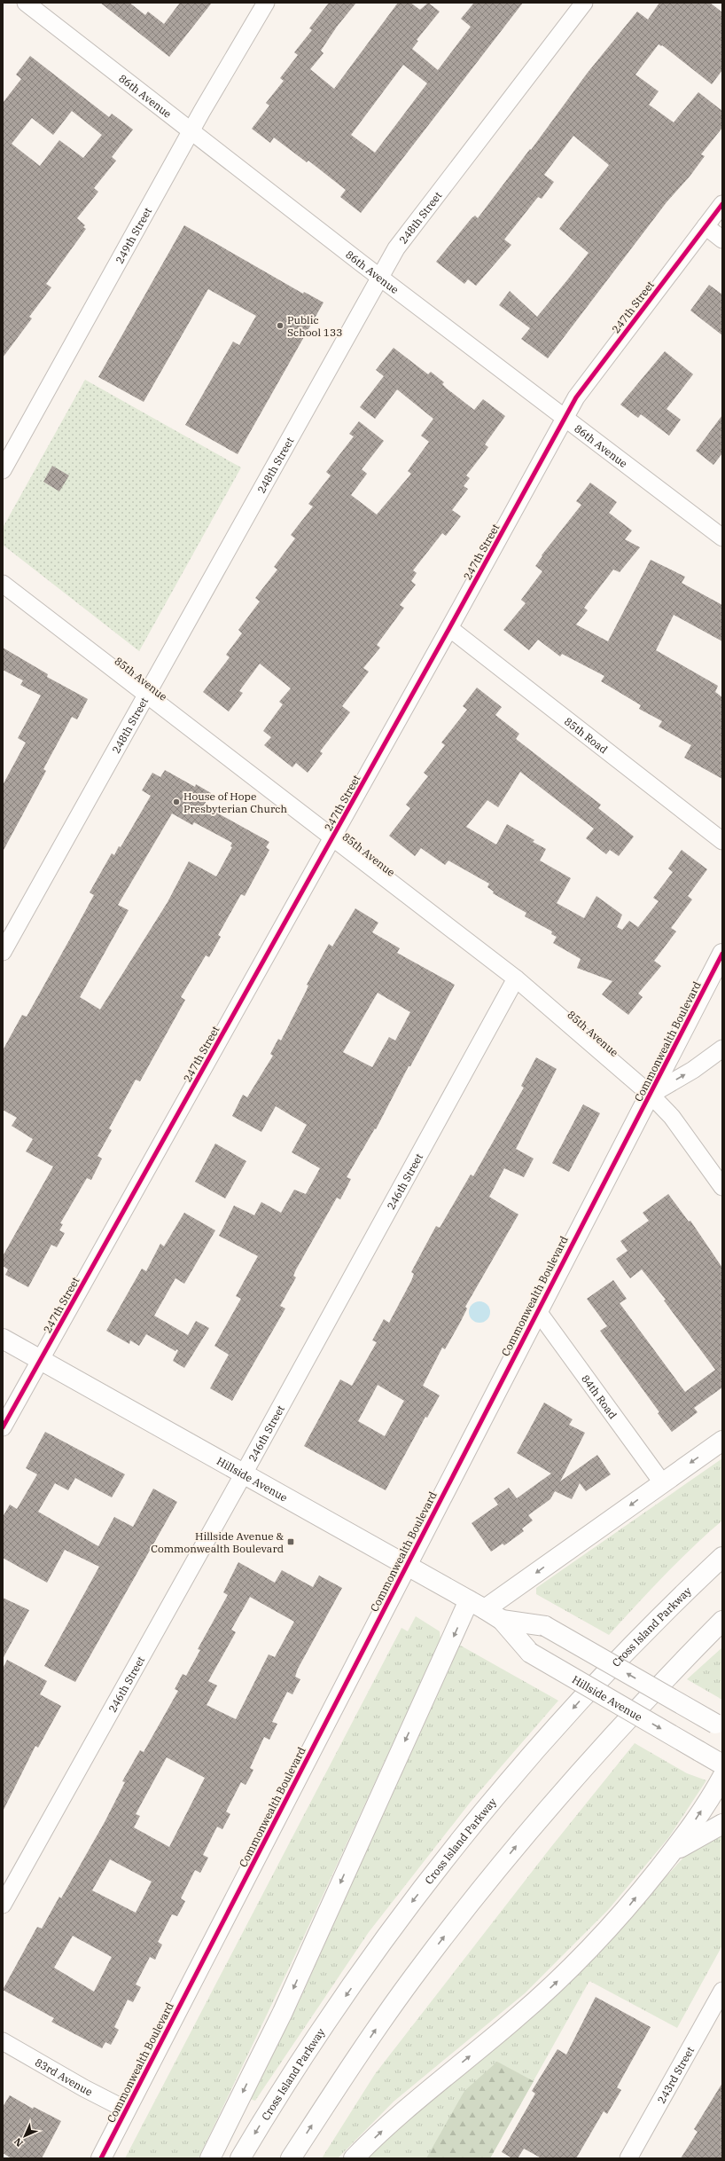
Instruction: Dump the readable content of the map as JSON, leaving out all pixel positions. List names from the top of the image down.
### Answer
{
  "streets": {
    "main road": ["Commonwealth Boulevard", "Hillside Avenue", "Cross Island Parkway"],
    "street": [
      "86th Avenue",
      "248th Street",
      "249th Street",
      "247th Street",
      "85th Avenue",
      "85th Road",
      "246th Street",
      "84th Road",
      "243rd Street",
      "83rd Avenue"
    ]
  },
  "crossings": [
    ["86th Avenue", "248th Street"],
    ["86th Avenue", "249th Street"],
    ["86th Avenue", "247th Street"],
    ["248th Street", "85th Avenue"],
    ["247th Street", "85th Avenue"],
    ["247th Street", "85th Road"],
    ["247th Street", "Hillside Avenue"],
    ["85th Avenue", "Commonwealth Boulevard"],
    ["85th Avenue", "246th Street"],
    ["Commonwealth Boulevard", "84th Road"],
    ["Commonwealth Boulevard", "Hillside Avenue"],
    ["Commonwealth Boulevard", "83rd Avenue"],
    ["246th Street", "Hillside Avenue"]
  ],
  "places": {
    "other": ["Public School 133", "House of Hope Presbyterian Church"],
    "transit": ["Hillside Avenue & Commonwealth Boulevard"]
  },
  "north": "bottom left"
}
